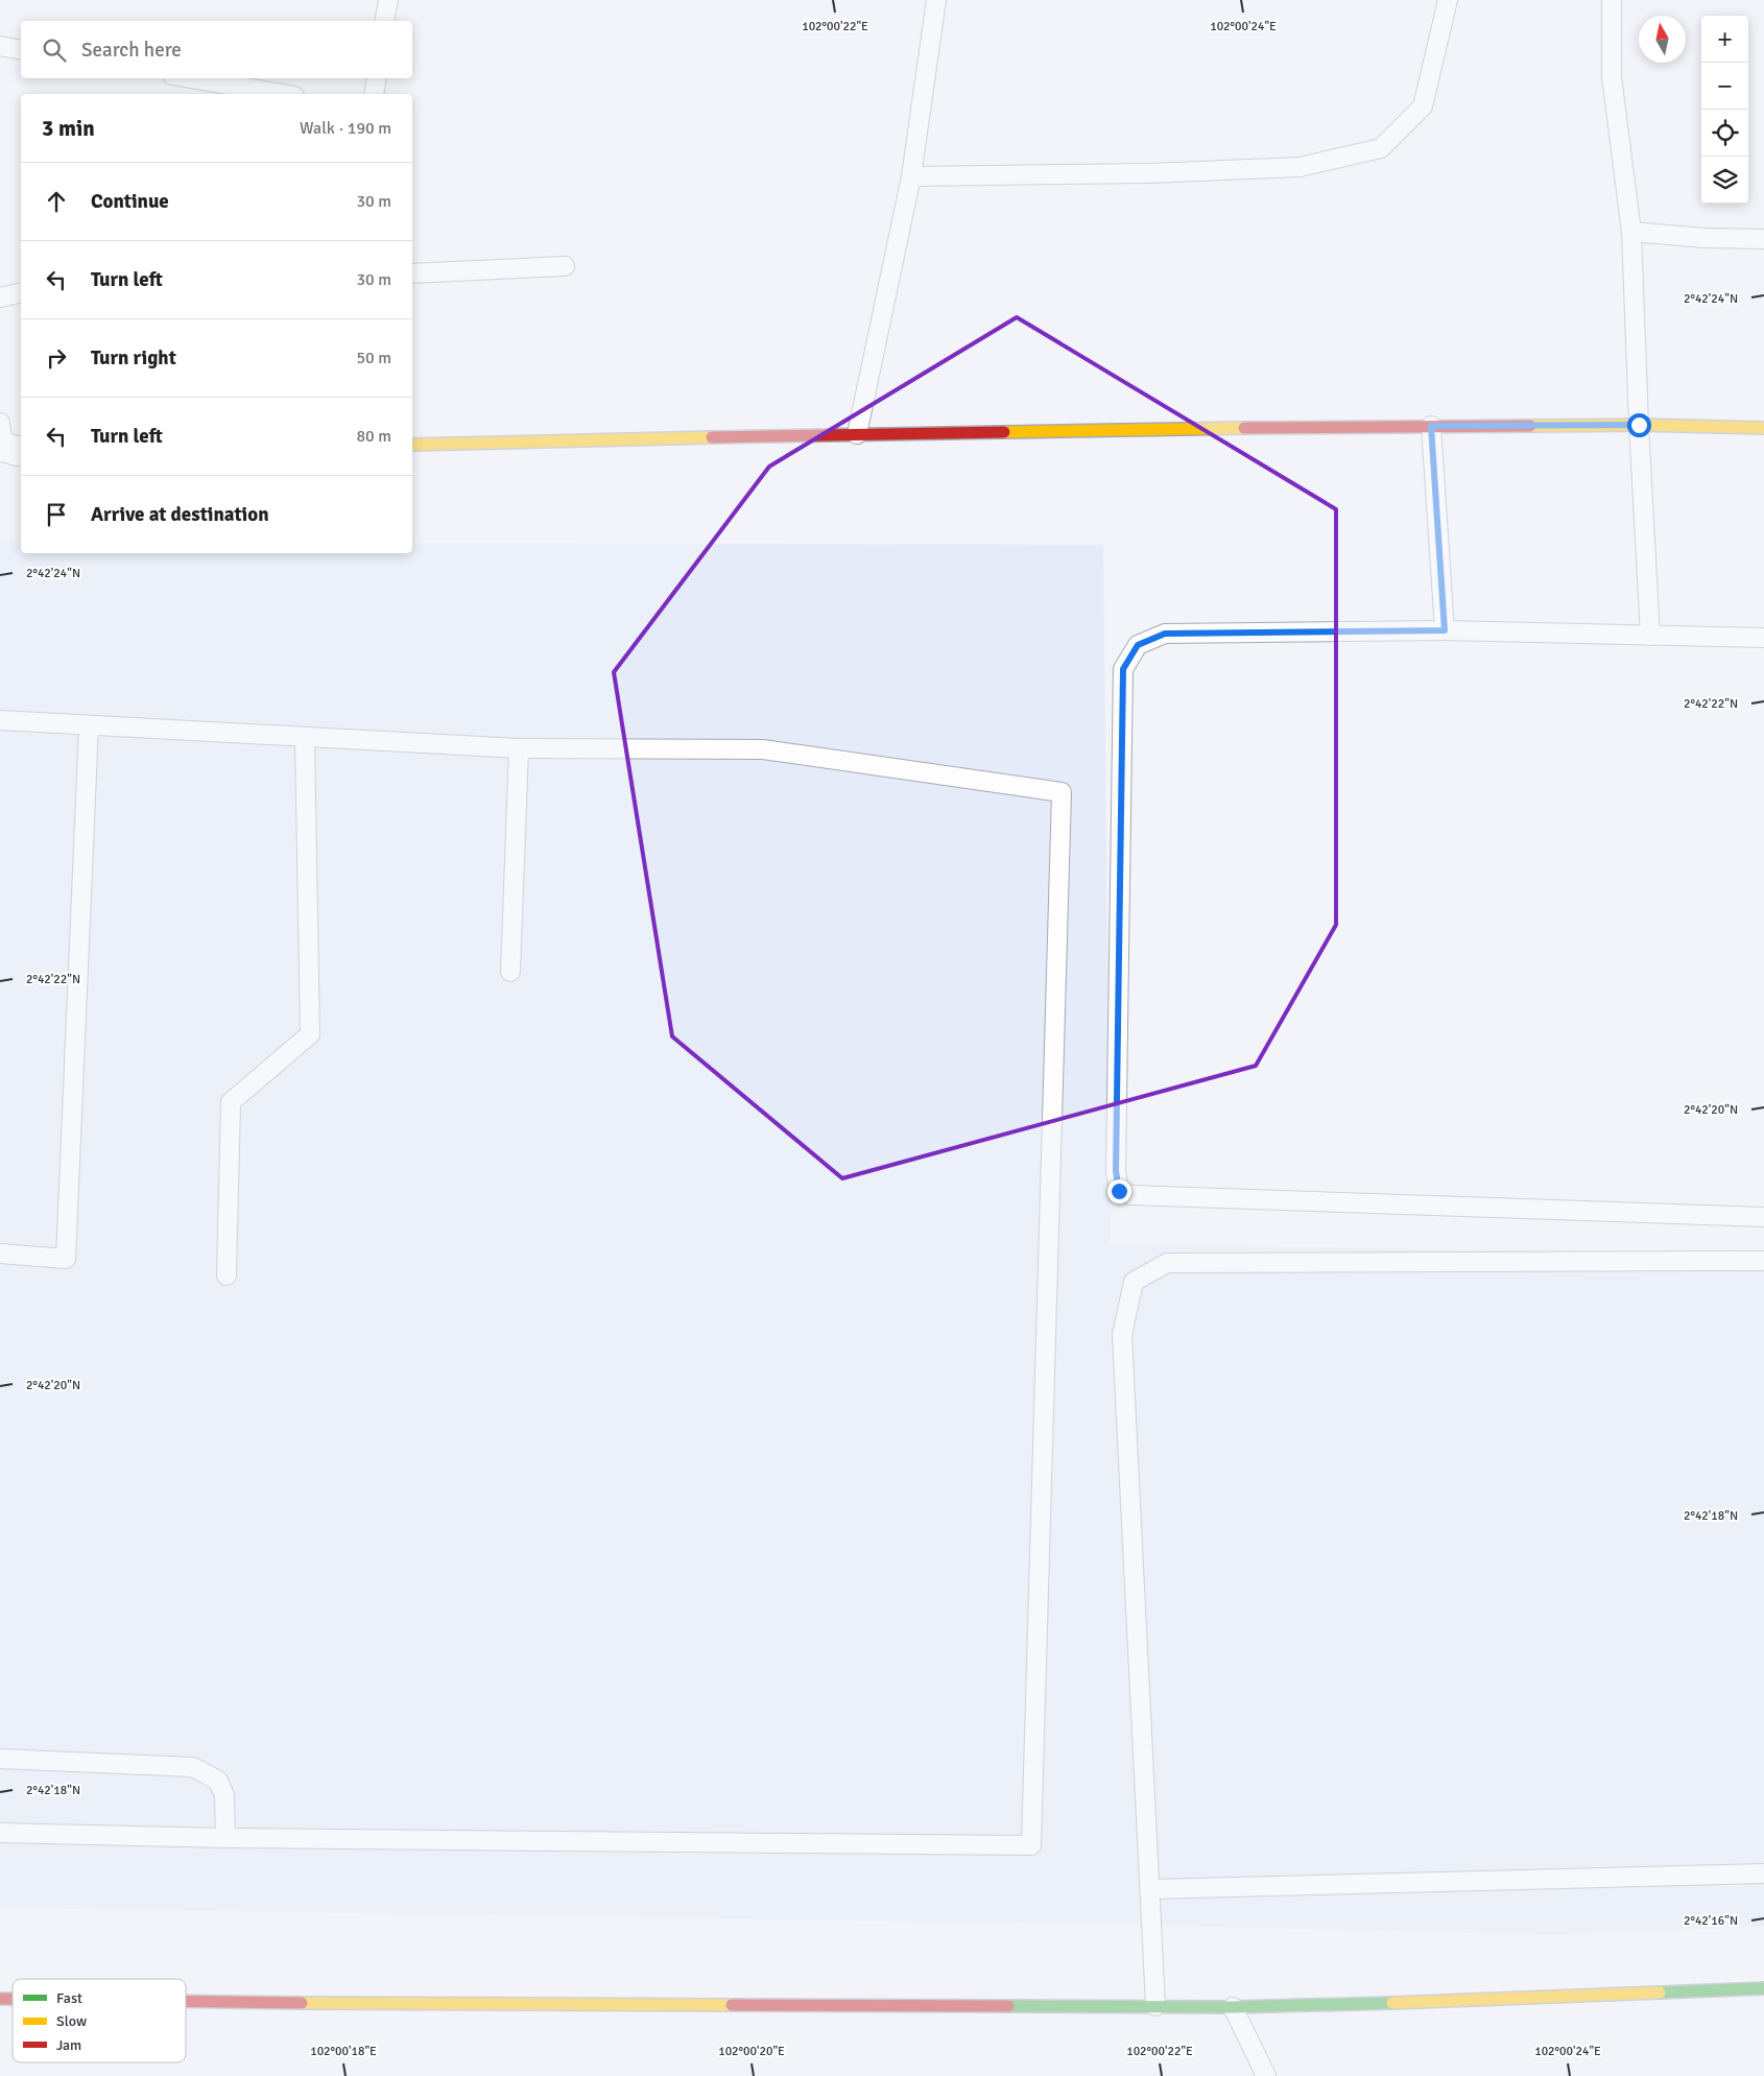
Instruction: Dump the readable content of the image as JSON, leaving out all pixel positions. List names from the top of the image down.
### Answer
{
  "legend": ["Fast", "Slow", "Jam"],
  "north": "top",
  "page": {
    "map_buttons": ["+", "−"],
    "search": "Search here",
    "heading": ["3 min", "Walk · 190 m"],
    "list": [
      ["Continue", "30 m"],
      ["Turn left", "30 m"],
      ["Turn right", "50 m"],
      ["Turn left", "80 m"],
      "Arrive at destination"
    ]
  },
  "coordinates": [
    "102°00'22\"E",
    "102°00'24\"E",
    "2°42'24\"N",
    "2°42'22\"N",
    "2°42'20\"N",
    "2°42'18\"N",
    "2°42'16\"N",
    "102°00'18\"E",
    "102°00'20\"E"
  ]
}
